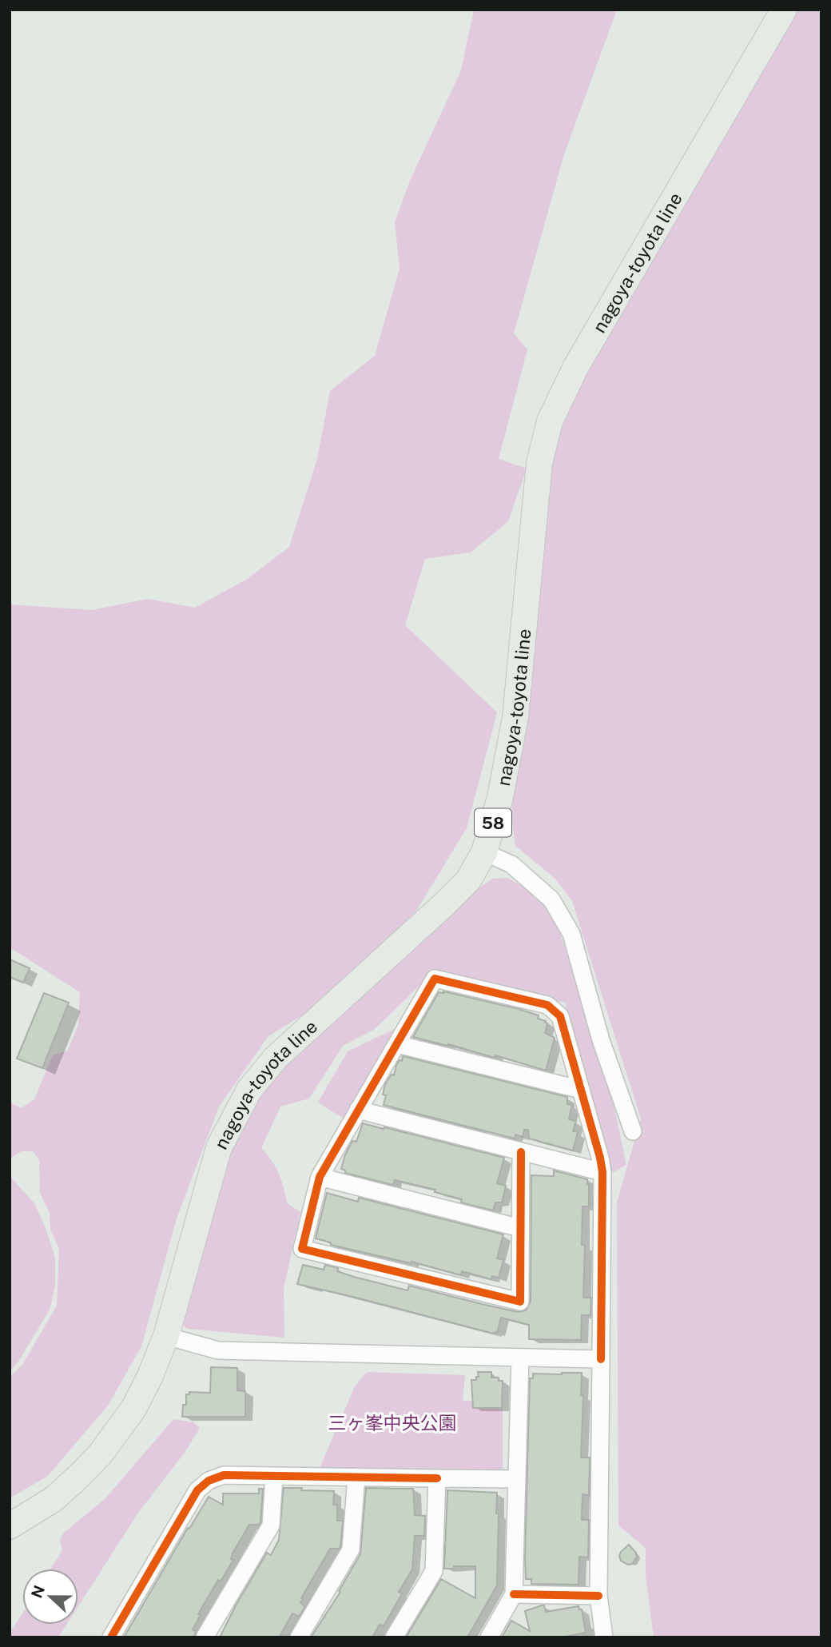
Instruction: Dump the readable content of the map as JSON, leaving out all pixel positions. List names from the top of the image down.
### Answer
{
  "streets": {
    "main road": ["nagoya-toyota line", "58"]
  },
  "parks": ["三ヶ峯中央公園"],
  "north": "left"
}
